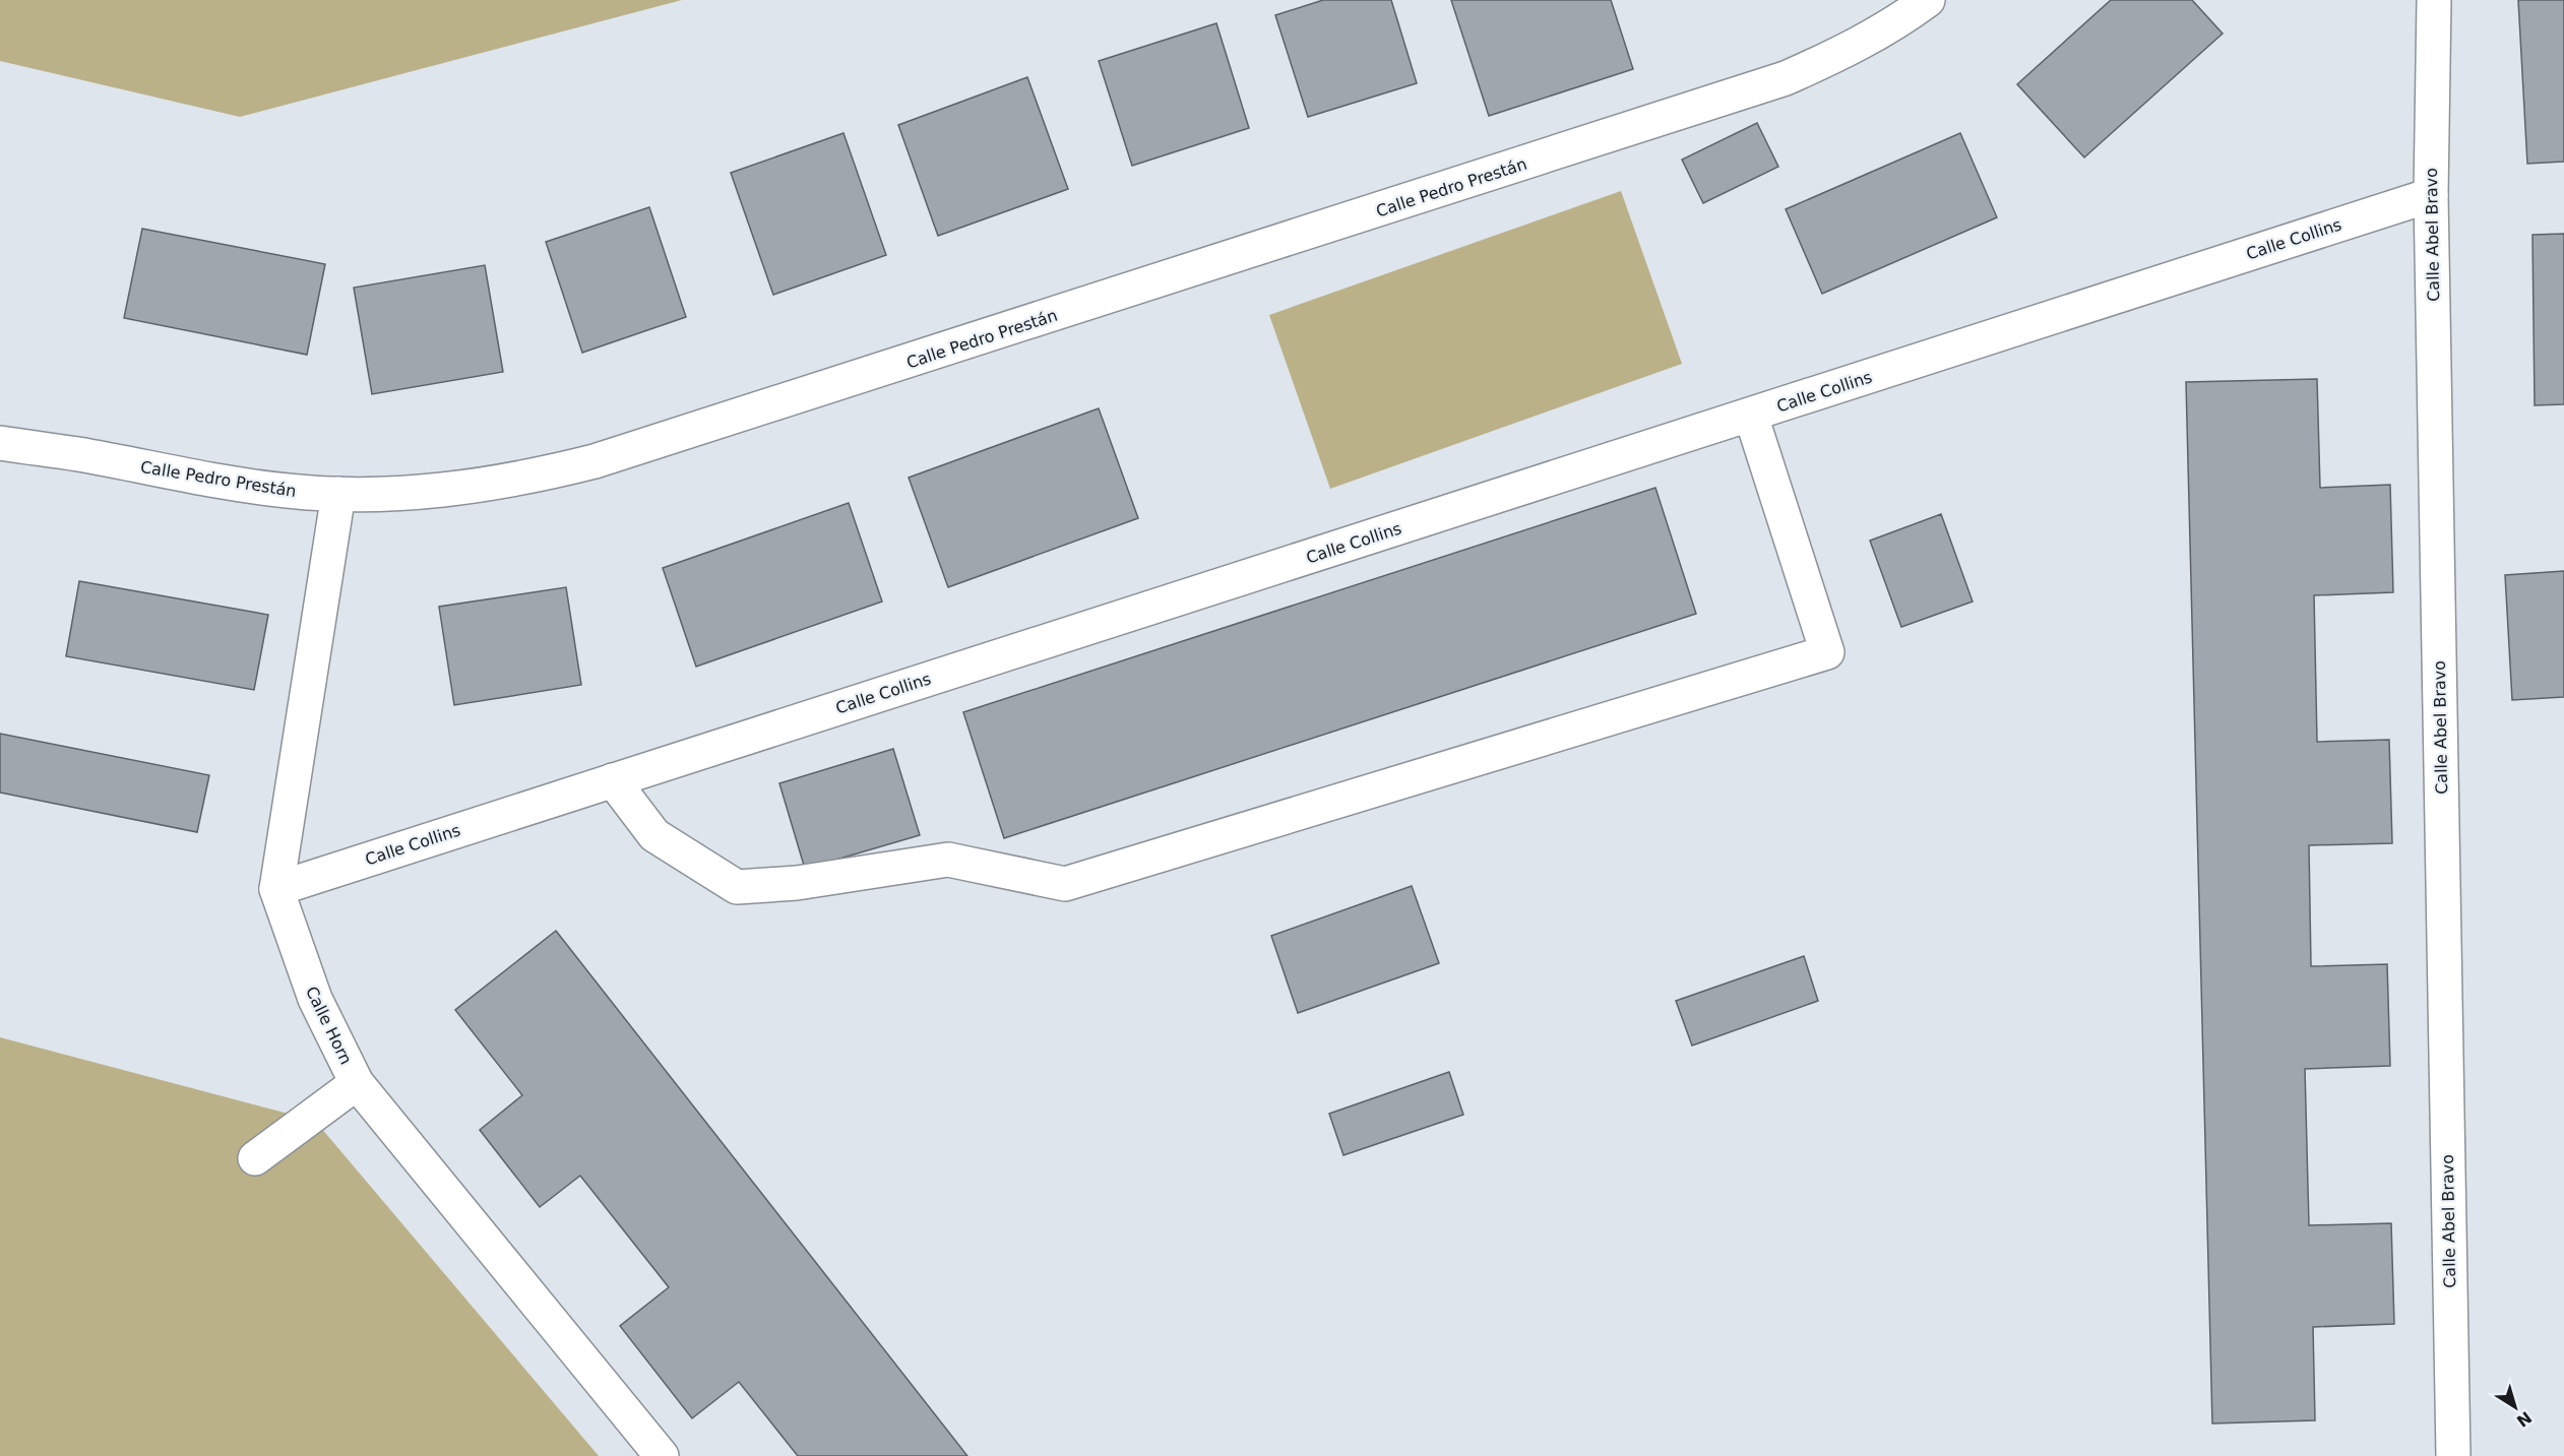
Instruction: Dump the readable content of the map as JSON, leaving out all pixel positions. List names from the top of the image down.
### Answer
{
  "streets": {
    "street": [
      "Calle Pedro Prestán",
      "Calle Abel Bravo",
      "Calle Collins",
      "Calle Horn"
    ]
  },
  "crossings": [
    ["Calle Pedro Prestán", "Calle Horn"],
    ["Calle Abel Bravo", "Calle Collins"],
    ["Calle Collins", "Calle Horn"]
  ],
  "north": "bottom right"
}
